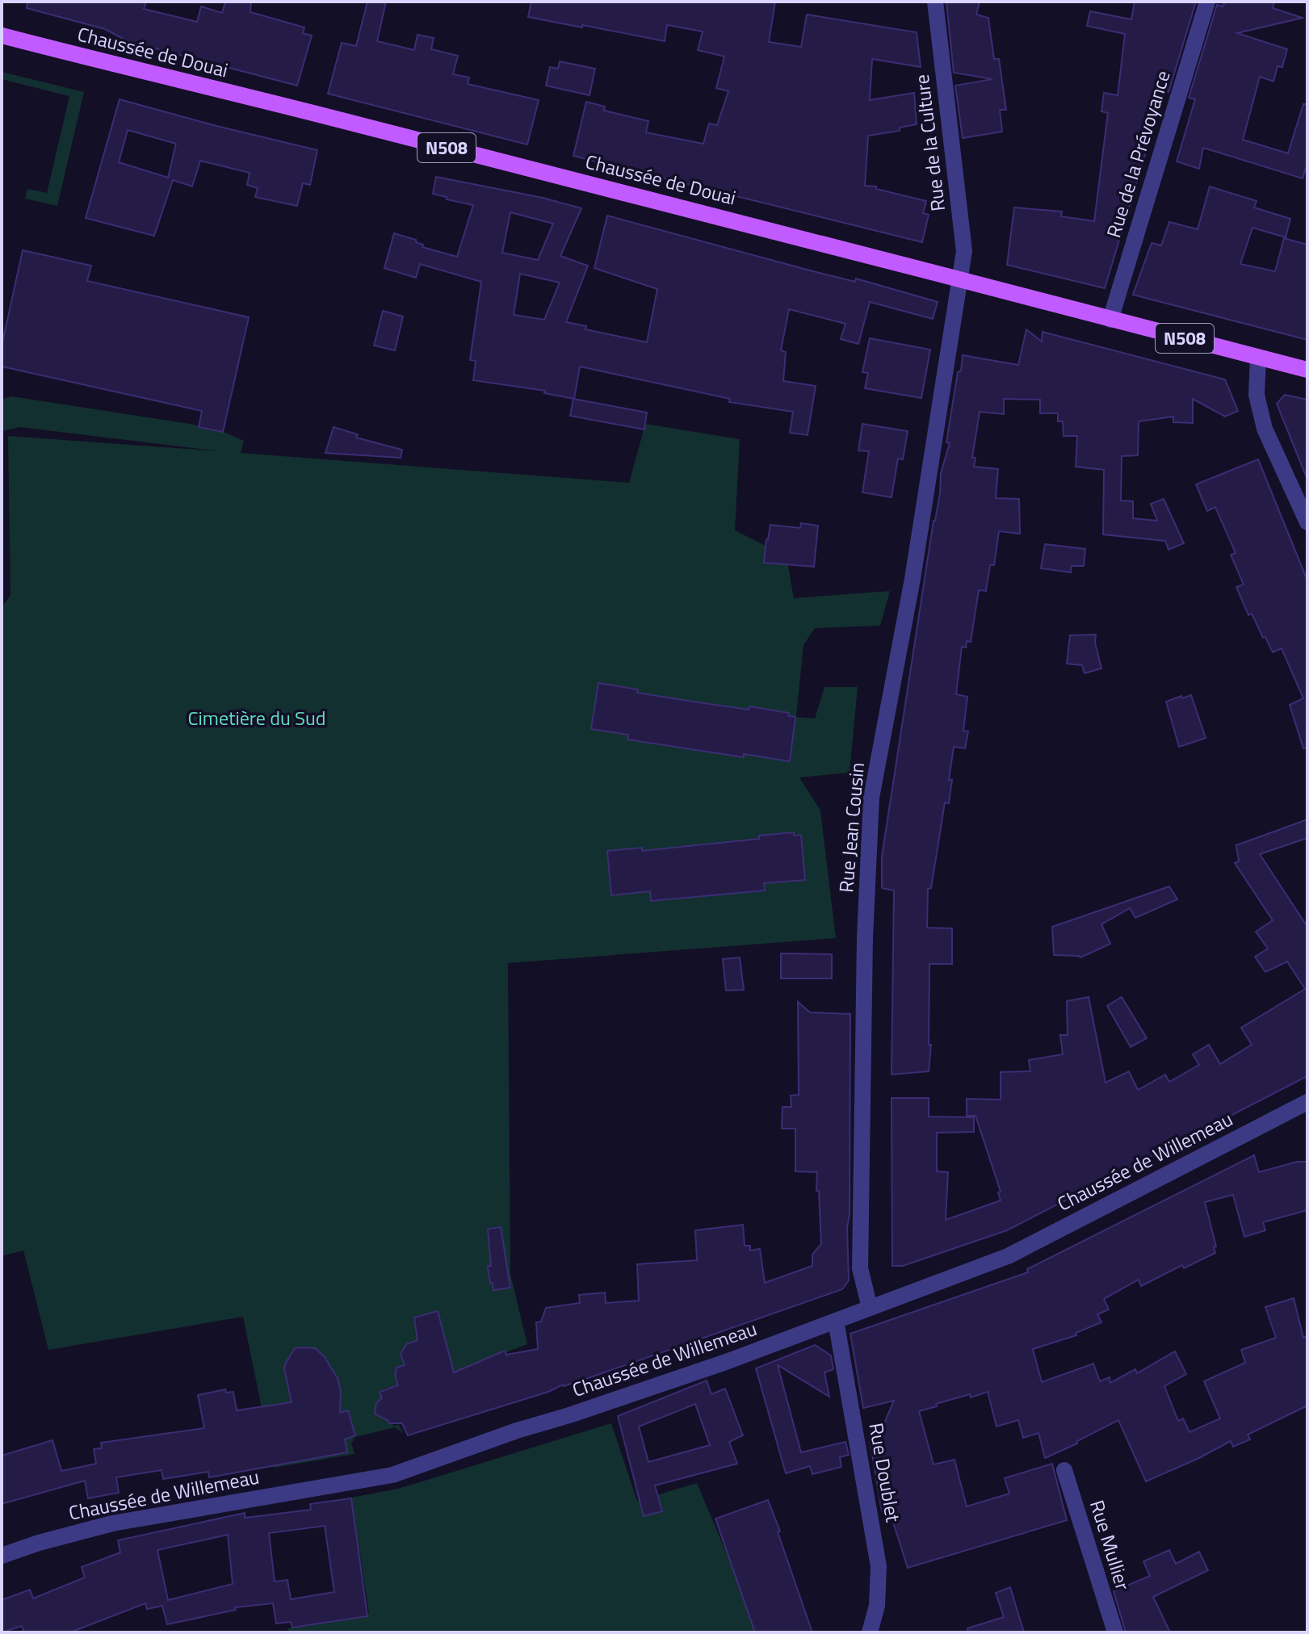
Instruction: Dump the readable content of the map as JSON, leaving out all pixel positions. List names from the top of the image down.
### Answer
{
  "streets": {
    "main road": ["Chaussée de Douai", "N508"],
    "street": [
      "Rue de la Culture",
      "Rue de la Prévoyance",
      "Rue Jean Cousin",
      "Chaussée de Willemeau",
      "Rue Doublet",
      "Rue Mullier"
    ]
  },
  "crossings": [
    ["Chaussée de Douai", "Rue de la Culture"],
    ["Chaussée de Douai", "Rue de la Prévoyance"],
    ["Chaussée de Douai", "Rue Jean Cousin"],
    ["Rue de la Culture", "Rue Jean Cousin"],
    ["Rue Jean Cousin", "Chaussée de Willemeau"],
    ["Chaussée de Willemeau", "Rue Doublet"]
  ],
  "parks": ["Cimetière du Sud"]
}
